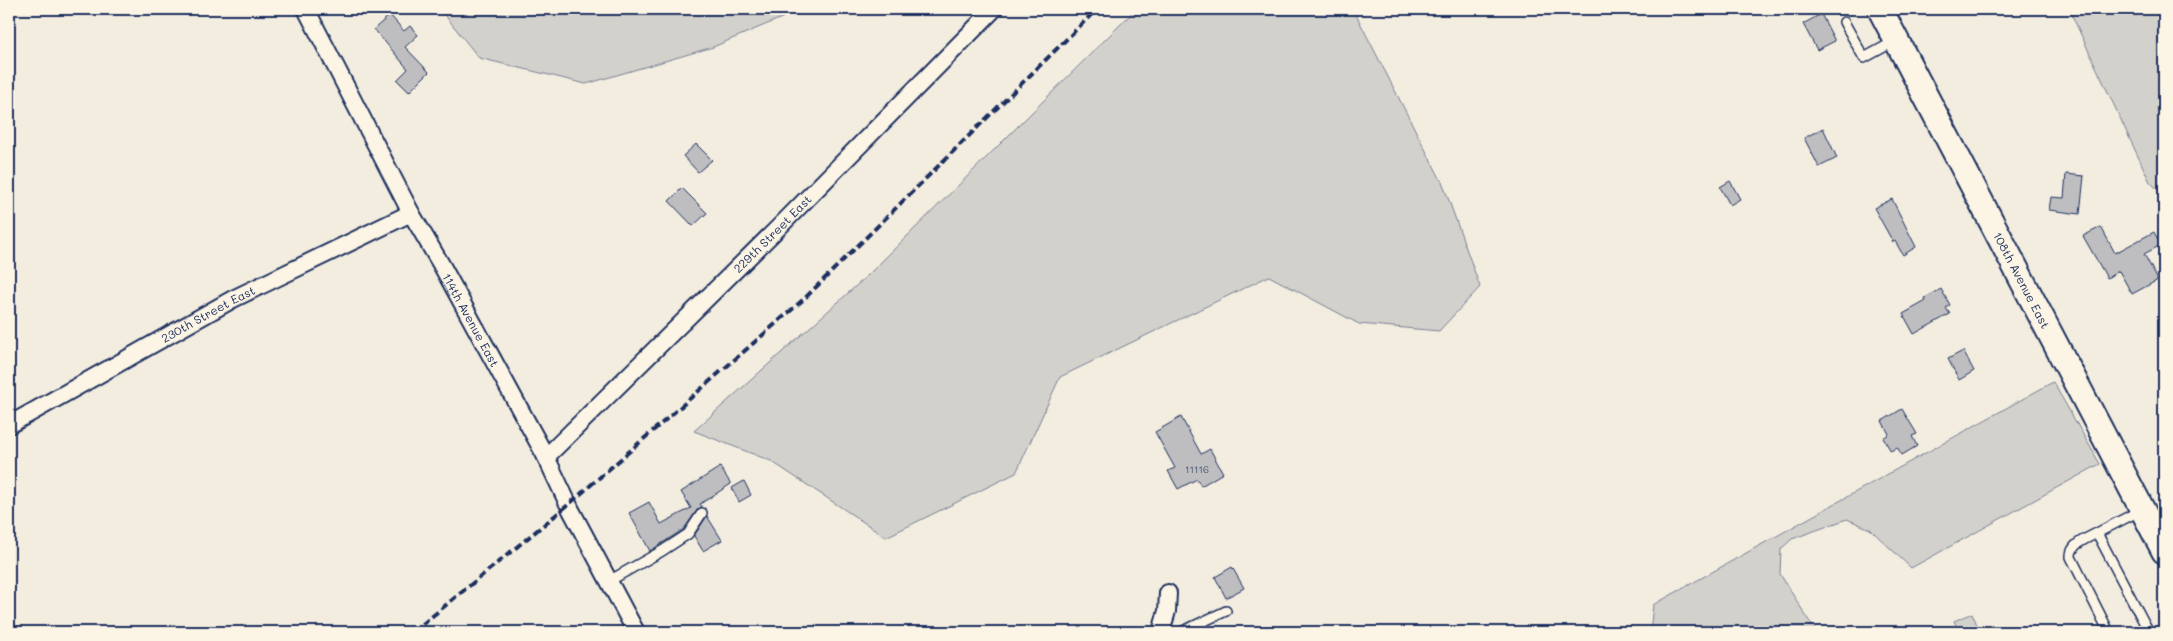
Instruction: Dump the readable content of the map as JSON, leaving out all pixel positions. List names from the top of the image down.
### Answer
{
  "streets": {
    "street": [
      "229th Street East",
      "108th Avenue East",
      "230th Street East",
      "114th Avenue East"
    ]
  },
  "crossings": [
    ["229th Street East", "114th Avenue East"],
    ["230th Street East", "114th Avenue East"]
  ],
  "house_numbers": ["11116"]
}
